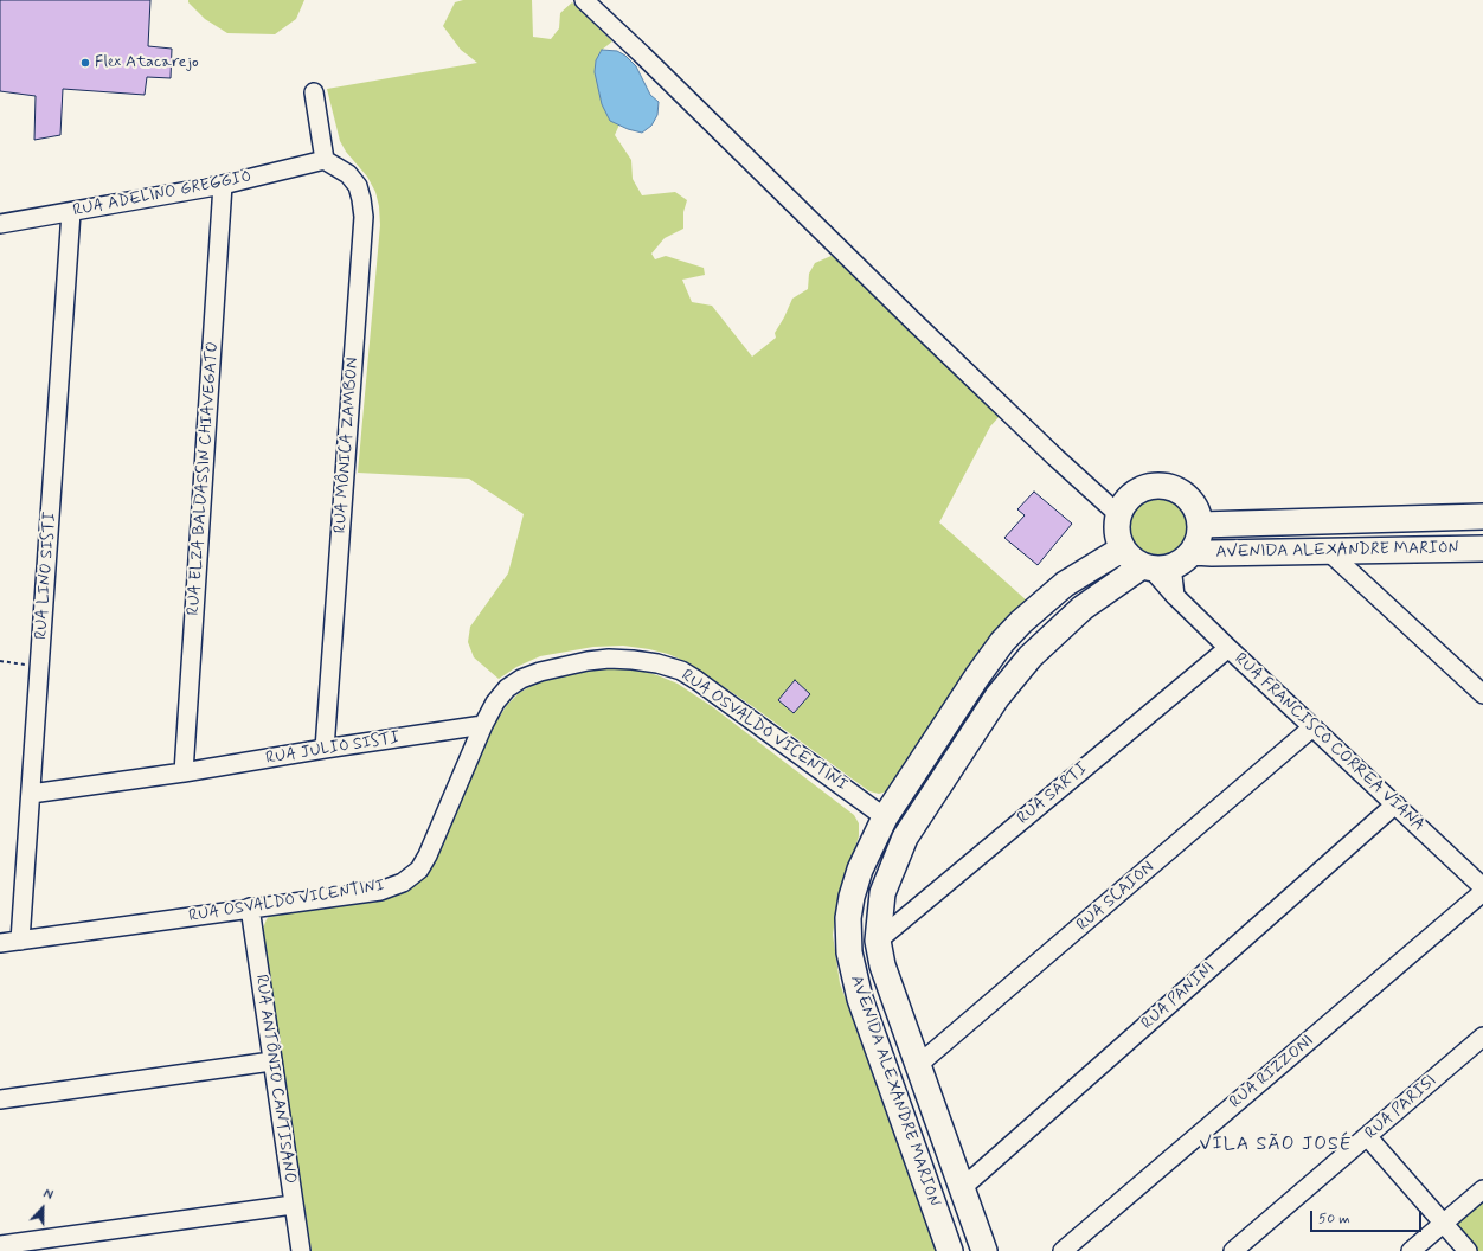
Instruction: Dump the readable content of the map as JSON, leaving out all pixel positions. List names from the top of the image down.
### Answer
{
  "streets": {
    "street": [
      "RUA ADELINO GREGGIO",
      "RUA MÔNICA ZAMBON",
      "RUA ELZA BALDASSIN CHIAVEGATO",
      "AVENIDA ALEXANDRE MARION",
      "RUA LINO SISTI",
      "RUA OSVALDO VICENTINI",
      "RUA FRANCISCO CORREA VIANA",
      "RUA JULIO SISTI",
      "RUA SARTI",
      "RUA SCAION",
      "RUA PANINI",
      "RUA RIZZONI",
      "RUA ANTÔNIO CANTISANO",
      "RUA PARISI"
    ]
  },
  "crossings": [
    ["RUA ADELINO GREGGIO", "RUA MÔNICA ZAMBON"],
    ["RUA ADELINO GREGGIO", "RUA ELZA BALDASSIN CHIAVEGATO"],
    ["RUA ADELINO GREGGIO", "RUA LINO SISTI"],
    ["RUA MÔNICA ZAMBON", "RUA JULIO SISTI"],
    ["RUA ELZA BALDASSIN CHIAVEGATO", "RUA JULIO SISTI"],
    ["AVENIDA ALEXANDRE MARION", "RUA OSVALDO VICENTINI"],
    ["AVENIDA ALEXANDRE MARION", "RUA FRANCISCO CORREA VIANA"],
    ["AVENIDA ALEXANDRE MARION", "RUA SARTI"],
    ["AVENIDA ALEXANDRE MARION", "RUA SCAION"],
    ["AVENIDA ALEXANDRE MARION", "RUA PANINI"],
    ["RUA LINO SISTI", "RUA OSVALDO VICENTINI"],
    ["RUA LINO SISTI", "RUA JULIO SISTI"],
    ["RUA OSVALDO VICENTINI", "RUA JULIO SISTI"],
    ["RUA OSVALDO VICENTINI", "RUA ANTÔNIO CANTISANO"],
    ["RUA FRANCISCO CORREA VIANA", "RUA SARTI"],
    ["RUA FRANCISCO CORREA VIANA", "RUA SCAION"],
    ["RUA FRANCISCO CORREA VIANA", "RUA PANINI"]
  ],
  "districts": ["VILA SÃO JOSÉ"],
  "places": ["Flex Atacarejo"],
  "scale_bar": "50 m",
  "north": "top"
}
